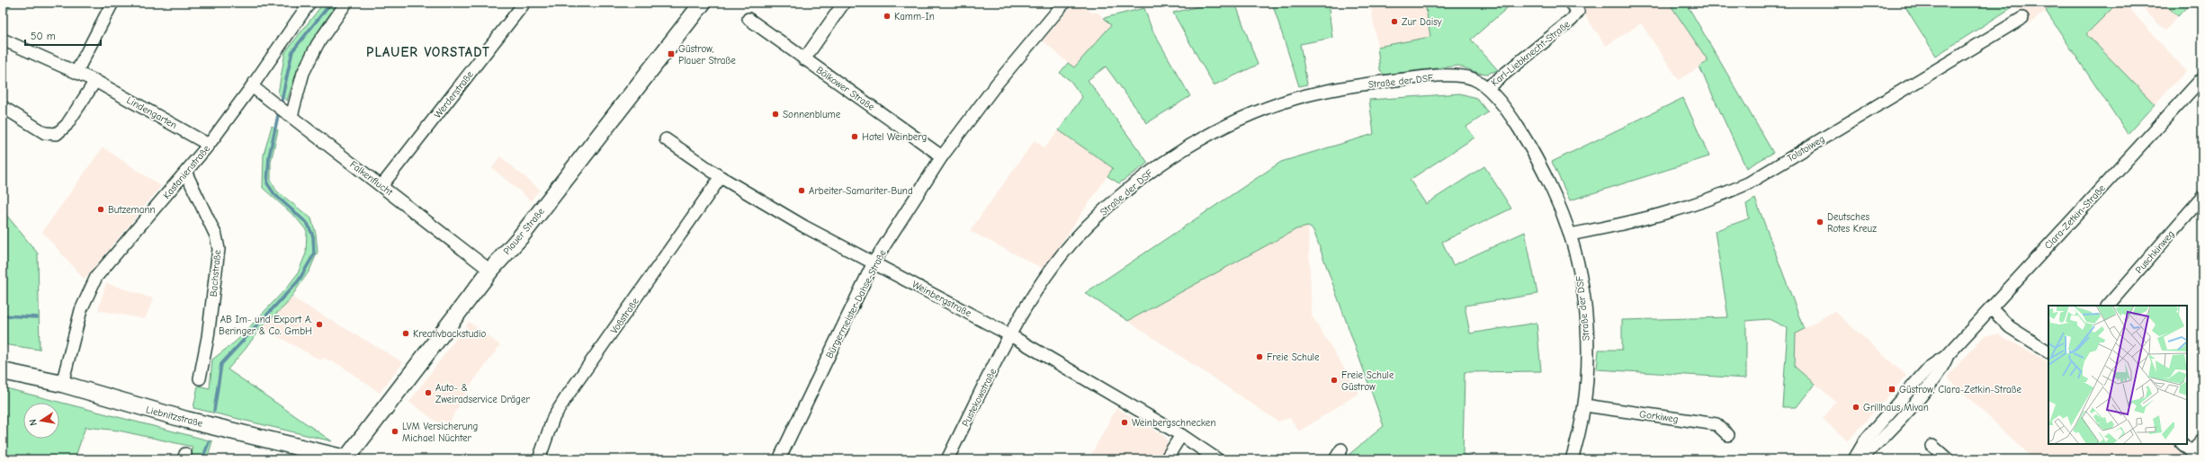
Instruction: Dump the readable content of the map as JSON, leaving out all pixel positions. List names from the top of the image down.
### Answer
{
  "streets": {
    "main road": ["Plauer Straße", "Liebnitzstraße"],
    "street": [
      "Karl-Liebknecht-Straße",
      "Straße der DSF",
      "Bölkower Straße",
      "Werderstraße",
      "Lindengarten",
      "Tolstoiweg",
      "Kastanienstraße",
      "Falkenflucht",
      "Clara-Zetkin-Straße",
      "Puschkinweg",
      "Bachstraße",
      "Weinbergstraße",
      "Bürgermeister-Dahse-Straße",
      "Voßstraße",
      "Pustekowstraße",
      "Gorkiweg"
    ]
  },
  "crossings": [
    ["Karl-Liebknecht-Straße", "Straße der DSF"],
    ["Straße der DSF", "Tolstoiweg"],
    ["Straße der DSF", "Weinbergstraße"],
    ["Straße der DSF", "Pustekowstraße"],
    ["Straße der DSF", "Gorkiweg"],
    ["Bölkower Straße", "Bürgermeister-Dahse-Straße"],
    ["Werderstraße", "Falkenflucht"],
    ["Lindengarten", "Kastanienstraße"],
    ["Kastanienstraße", "Falkenflucht"],
    ["Kastanienstraße", "Bachstraße"],
    ["Kastanienstraße", "Liebnitzstraße"],
    ["Falkenflucht", "Plauer Straße"],
    ["Plauer Straße", "Liebnitzstraße"],
    ["Weinbergstraße", "Bürgermeister-Dahse-Straße"],
    ["Weinbergstraße", "Voßstraße"],
    ["Weinbergstraße", "Pustekowstraße"]
  ],
  "districts": ["PLAUER VORSTADT"],
  "places": {
    "other": [
      "Kamm-In",
      "Zur Daisy",
      "Sonnenblume",
      "Hotel Weinberg",
      "Arbeiter-Samariter-Bund",
      "Butzemann",
      "Deutsches Rotes Kreuz",
      "AB Im- und Export A. Beringer & Co. GmbH",
      "Kreativbackstudio",
      "Freie Schule",
      "Freie Schule Güstrow",
      "Auto- & Zweiradservice Dräger",
      "Grillhaus Mivan",
      "Weinbergschnecken",
      "LVM Versicherung Michael Nüchter"
    ],
    "transit": ["Güstrow, Plauer Straße", "Güstrow, Clara-Zetkin-Straße"]
  },
  "scale_bar": "50 m",
  "north": "left"
}
